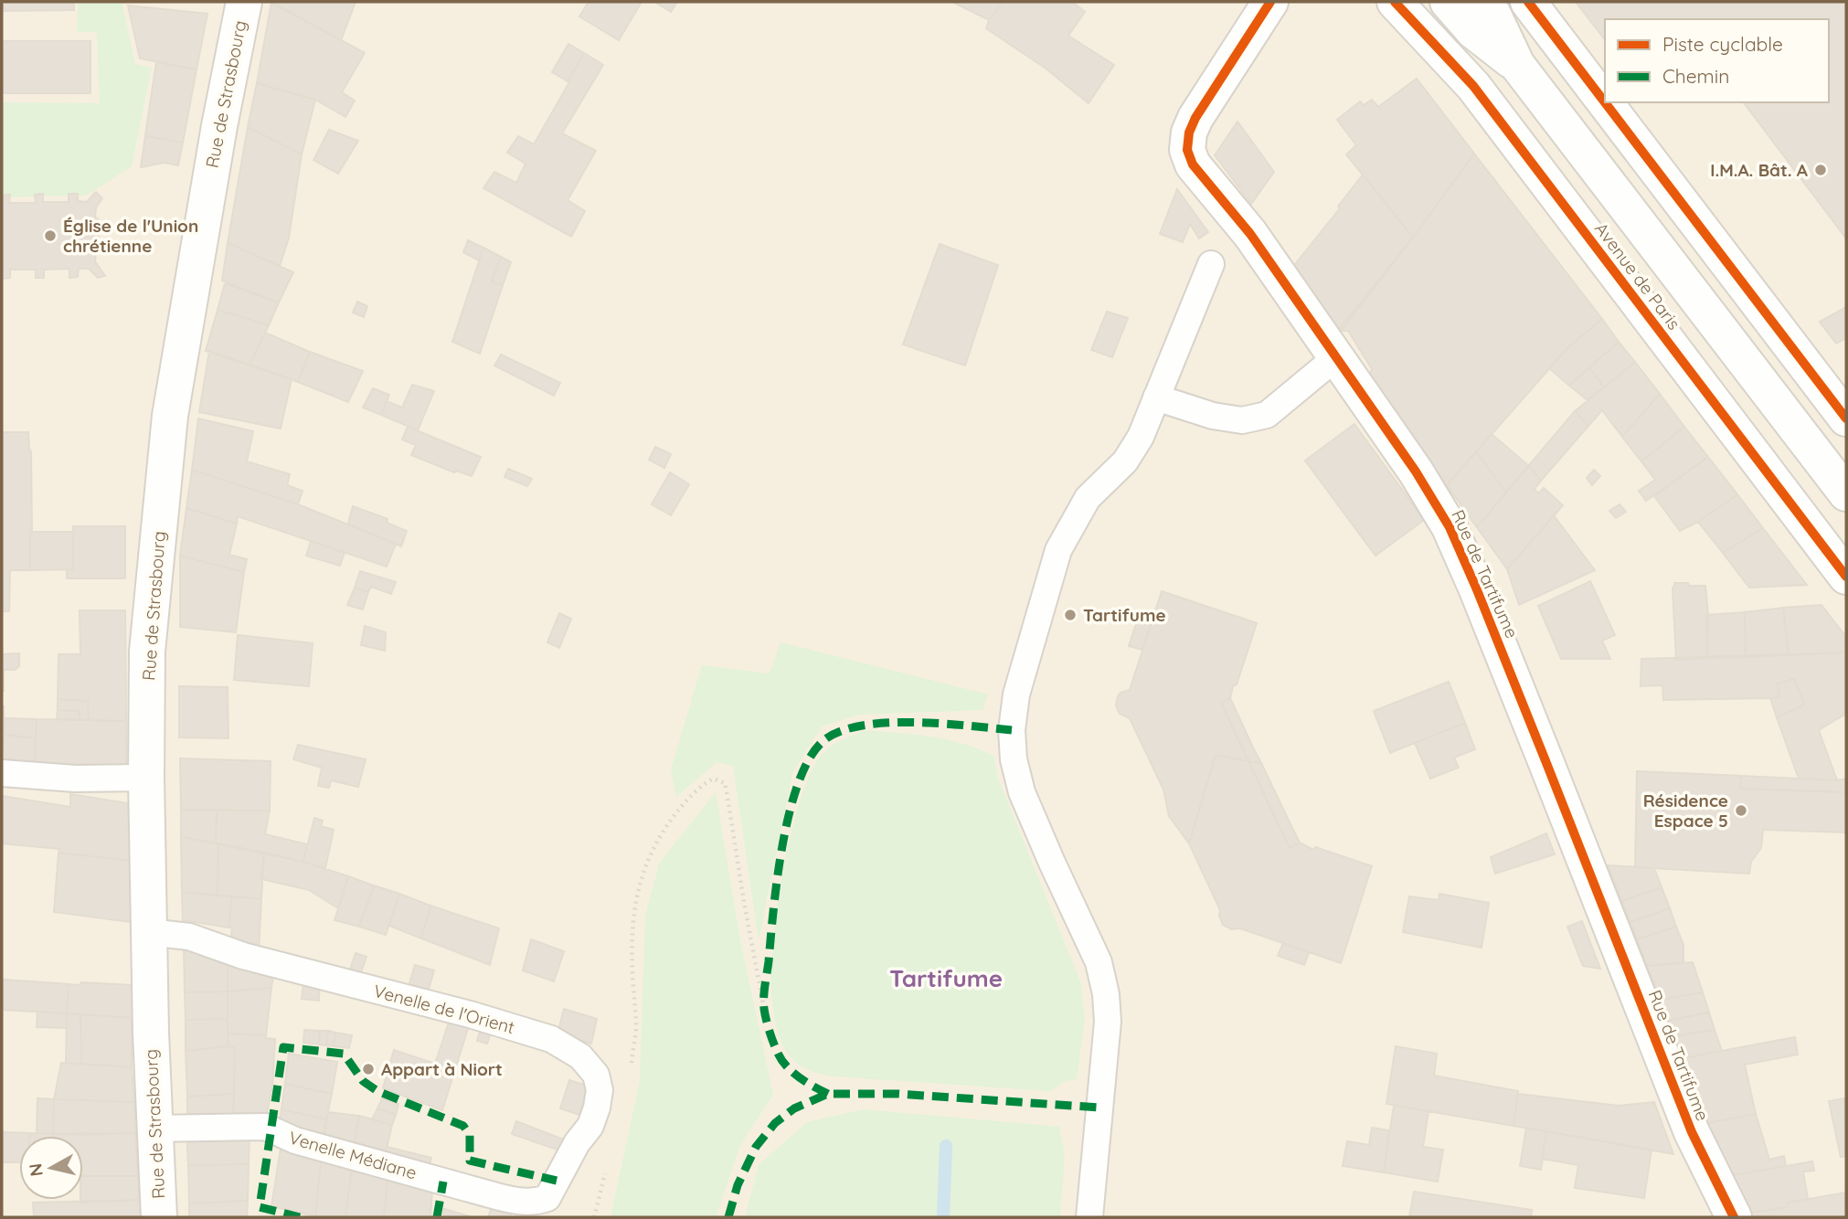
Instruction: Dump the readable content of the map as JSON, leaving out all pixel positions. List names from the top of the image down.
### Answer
{
  "streets": {
    "street": ["Rue de Strasbourg", "Avenue de Paris", "Rue de Tartifume"],
    "lane": ["Venelle de l'Orient", "Venelle Médiane"]
  },
  "crossings": [
    ["Rue de Strasbourg", "Venelle de l'Orient"],
    ["Rue de Strasbourg", "Venelle Médiane"],
    ["Venelle de l'Orient", "Venelle Médiane"]
  ],
  "districts": ["Tartifume"],
  "places": [
    "I.M.A. Bât. A",
    "Église de l'Union chrétienne",
    "Tartifume",
    "Résidence Espace 5",
    "Appart à Niort"
  ],
  "legend": ["Piste cyclable", "Chemin"],
  "north": "left"
}
